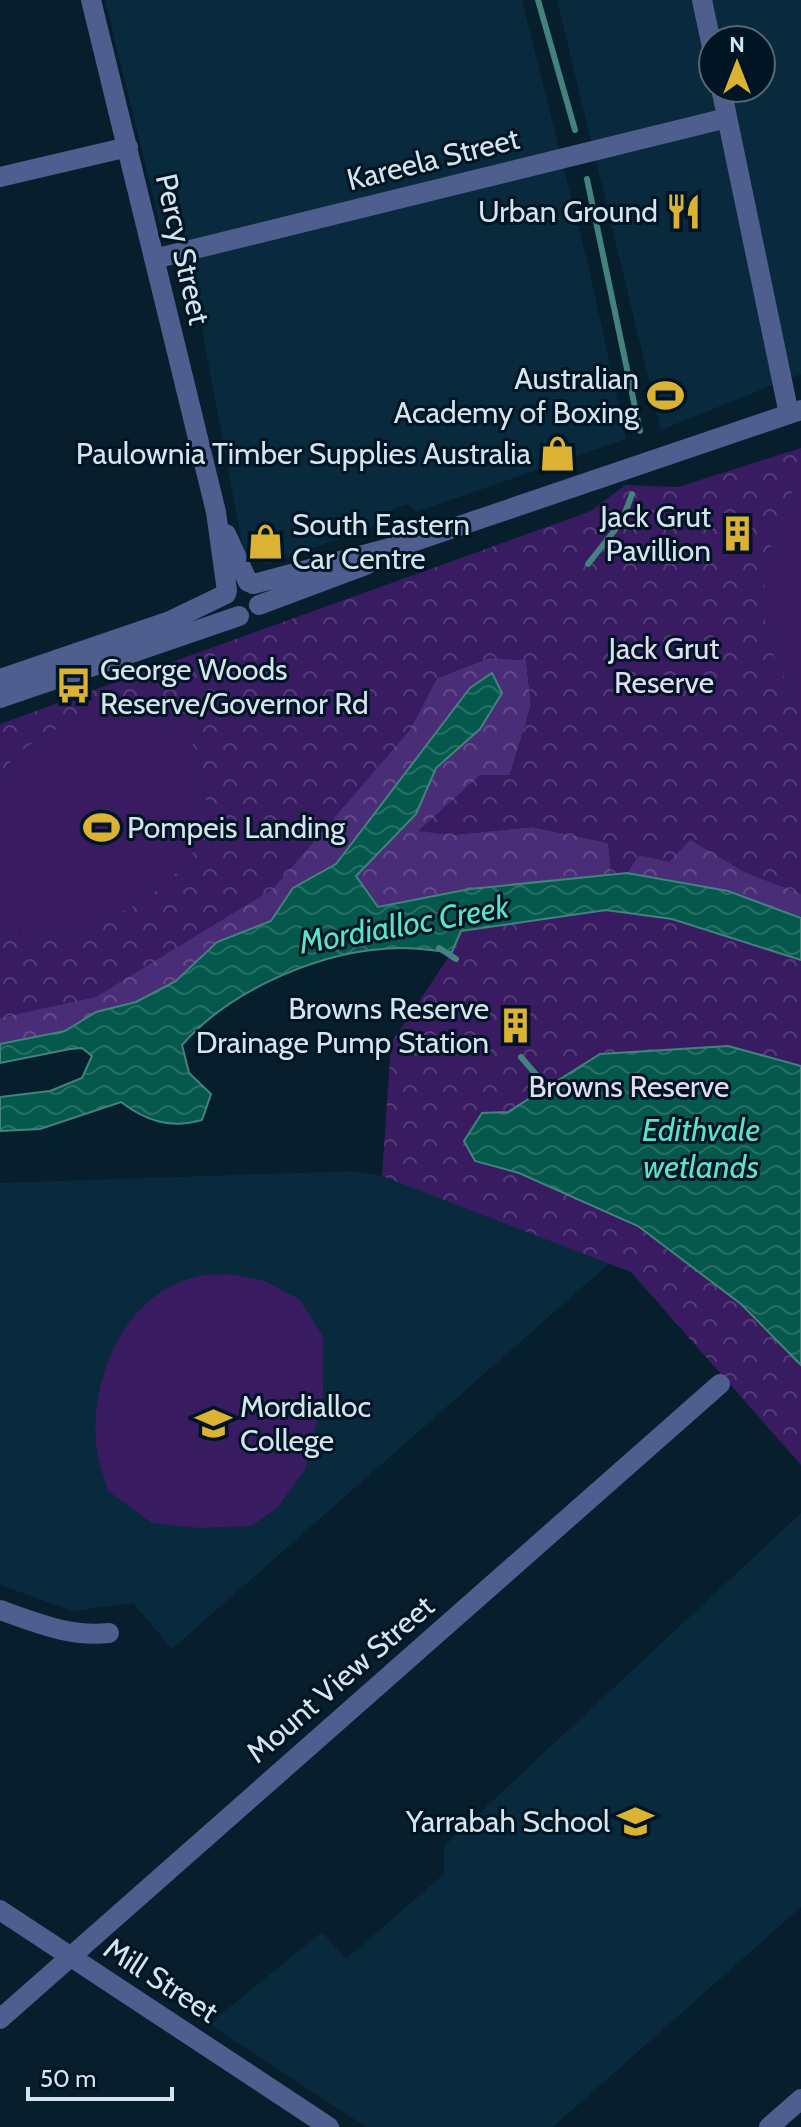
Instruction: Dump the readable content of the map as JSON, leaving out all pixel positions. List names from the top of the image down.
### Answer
{
  "streets": {
    "street": [
      "Kareela Street",
      "Percy Street",
      "Mount View Street",
      "Mill Street"
    ]
  },
  "crossings": [
    ["Kareela Street", "Percy Street"],
    ["Mount View Street", "Mill Street"]
  ],
  "water": ["Mordialloc Creek", "Edithvale wetlands"],
  "parks": ["Jack Grut Reserve", "Browns Reserve"],
  "places": {
    "restaurant": ["Urban Ground"],
    "sports": ["Australian Academy of Boxing", "Pompeis Landing"],
    "shop": ["Paulownia Timber Supplies Australia", "South Eastern Car Centre"],
    "building": ["Jack Grut Pavillion", "Browns Reserve Drainage Pump Station"],
    "bus stop": ["George Woods Reserve/Governor Rd"],
    "school or university": ["Mordialloc College", "Yarrabah School"]
  },
  "scale_bar": "50 m",
  "north": "top"
}
